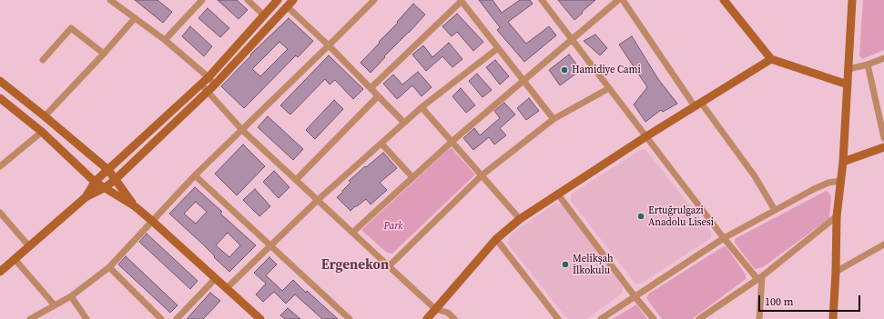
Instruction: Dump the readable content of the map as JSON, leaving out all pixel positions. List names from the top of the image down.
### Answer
{
  "districts": ["Ergenekon"],
  "parks": ["Park"],
  "places": ["Hamidiye Cami", "Ertuğrulgazi Anadolu Lisesi", "Melikşah İlkokulu"],
  "scale_bar": "100 m"
}
